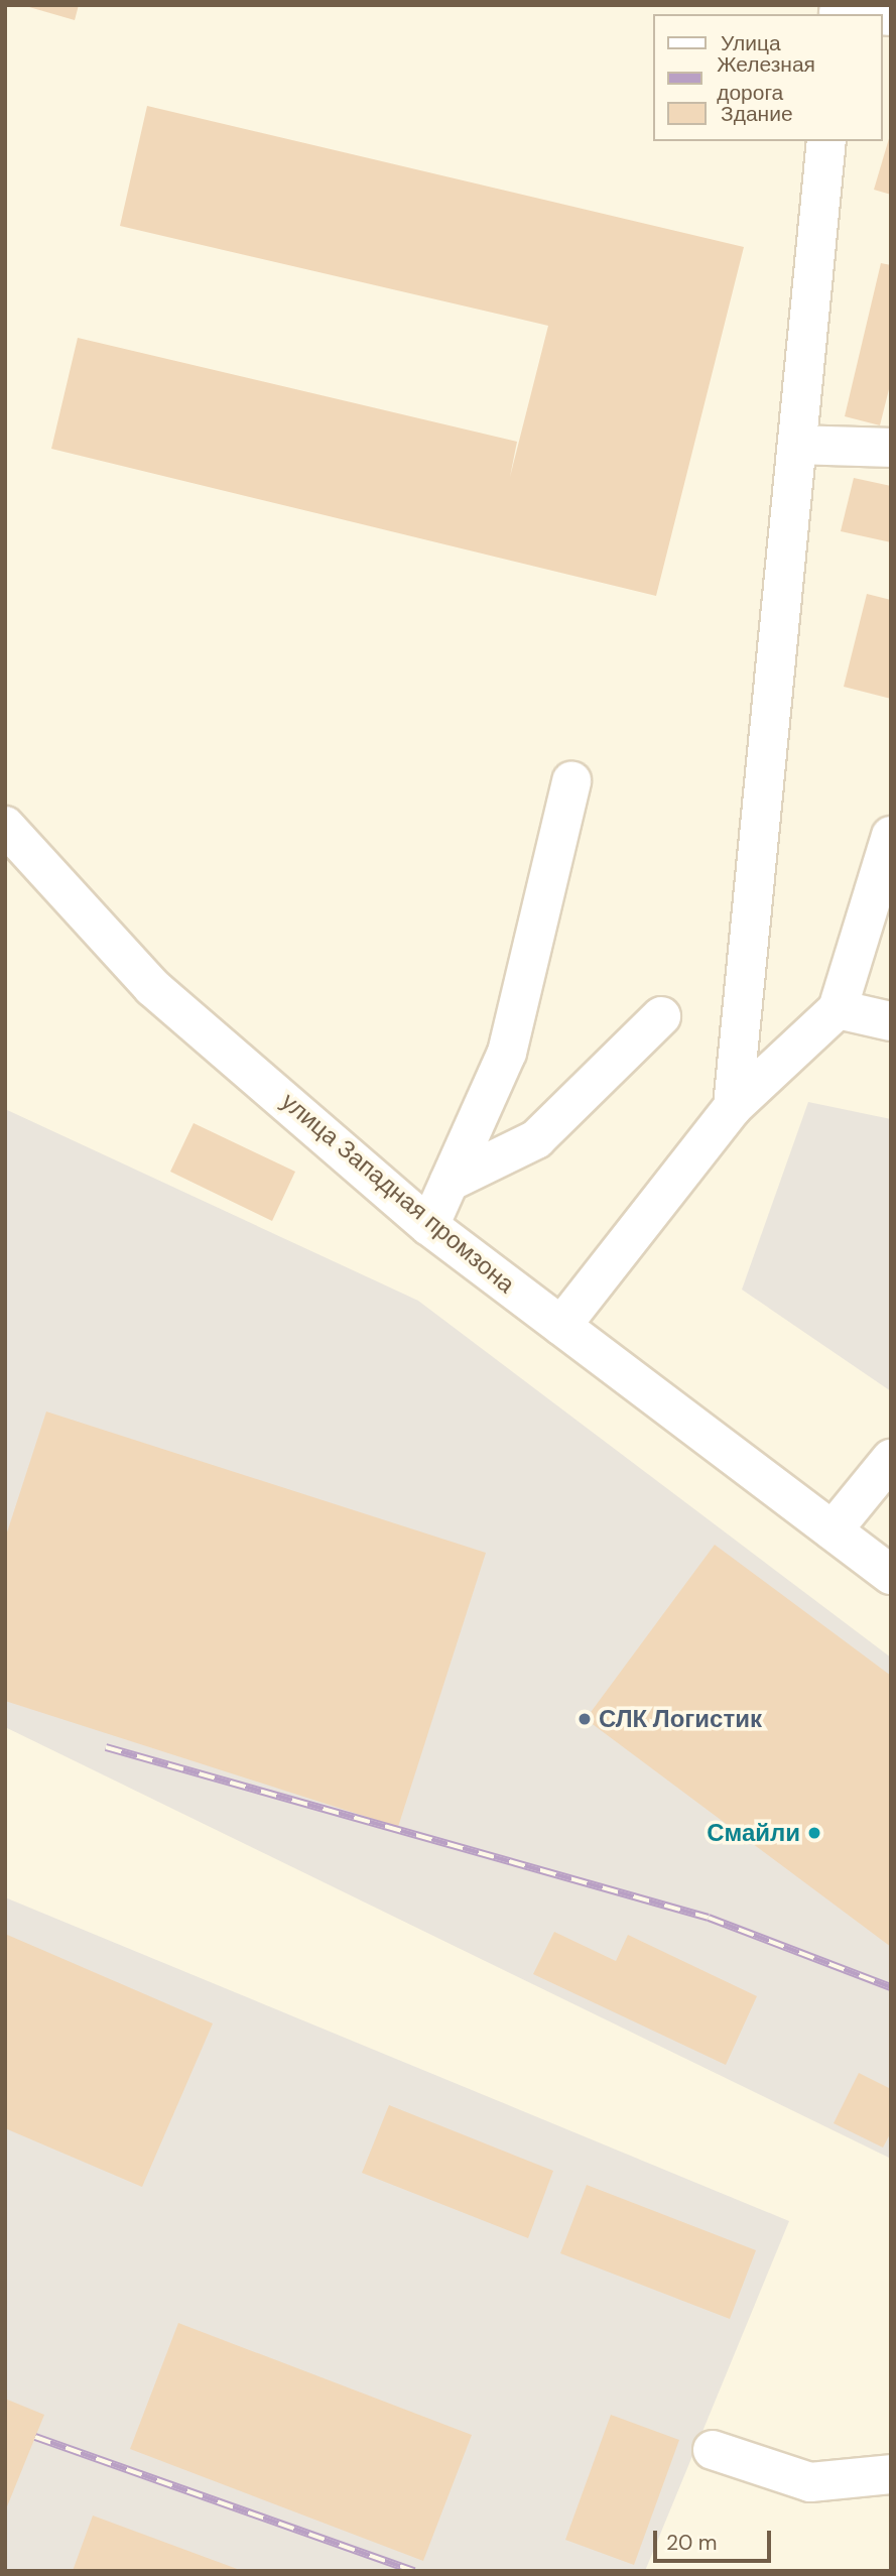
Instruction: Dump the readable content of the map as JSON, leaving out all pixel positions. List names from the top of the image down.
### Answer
{
  "streets": {
    "street": ["улица Западная промзона"]
  },
  "places": ["СЛК Логистик", "Смайли"],
  "legend": ["Улица", "Железная дорога", "Здание"],
  "scale_bar": "20 m"
}
